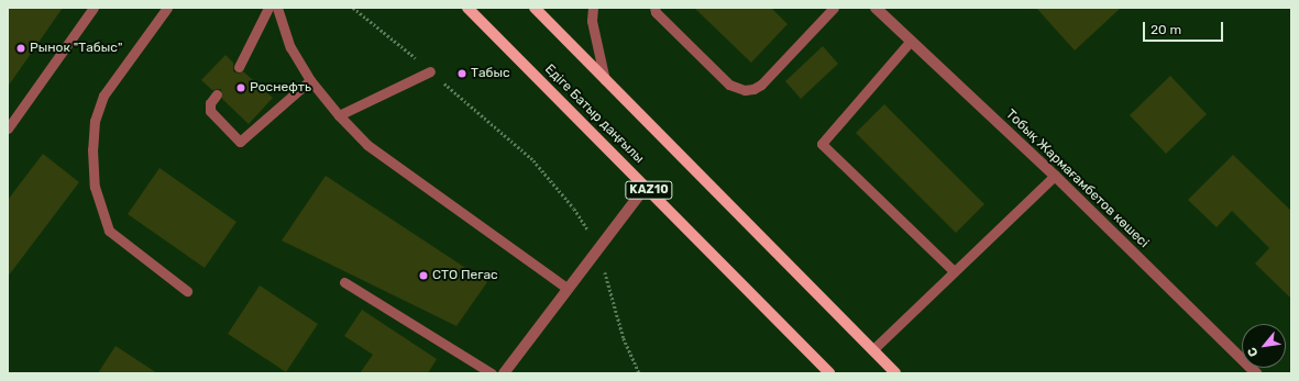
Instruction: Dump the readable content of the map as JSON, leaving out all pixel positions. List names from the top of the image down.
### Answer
{
  "streets": {
    "main road": ["Едіге Батыр даңғылы", "KAZ10"],
    "street": ["Тобық Жармағамбетов көшесі"]
  },
  "places": [
    "Рынок \"Табыс\"",
    "Табыс",
    "Роснефть",
    "СТО Пегас"
  ],
  "scale_bar": "20 m",
  "north": "bottom left"
}
